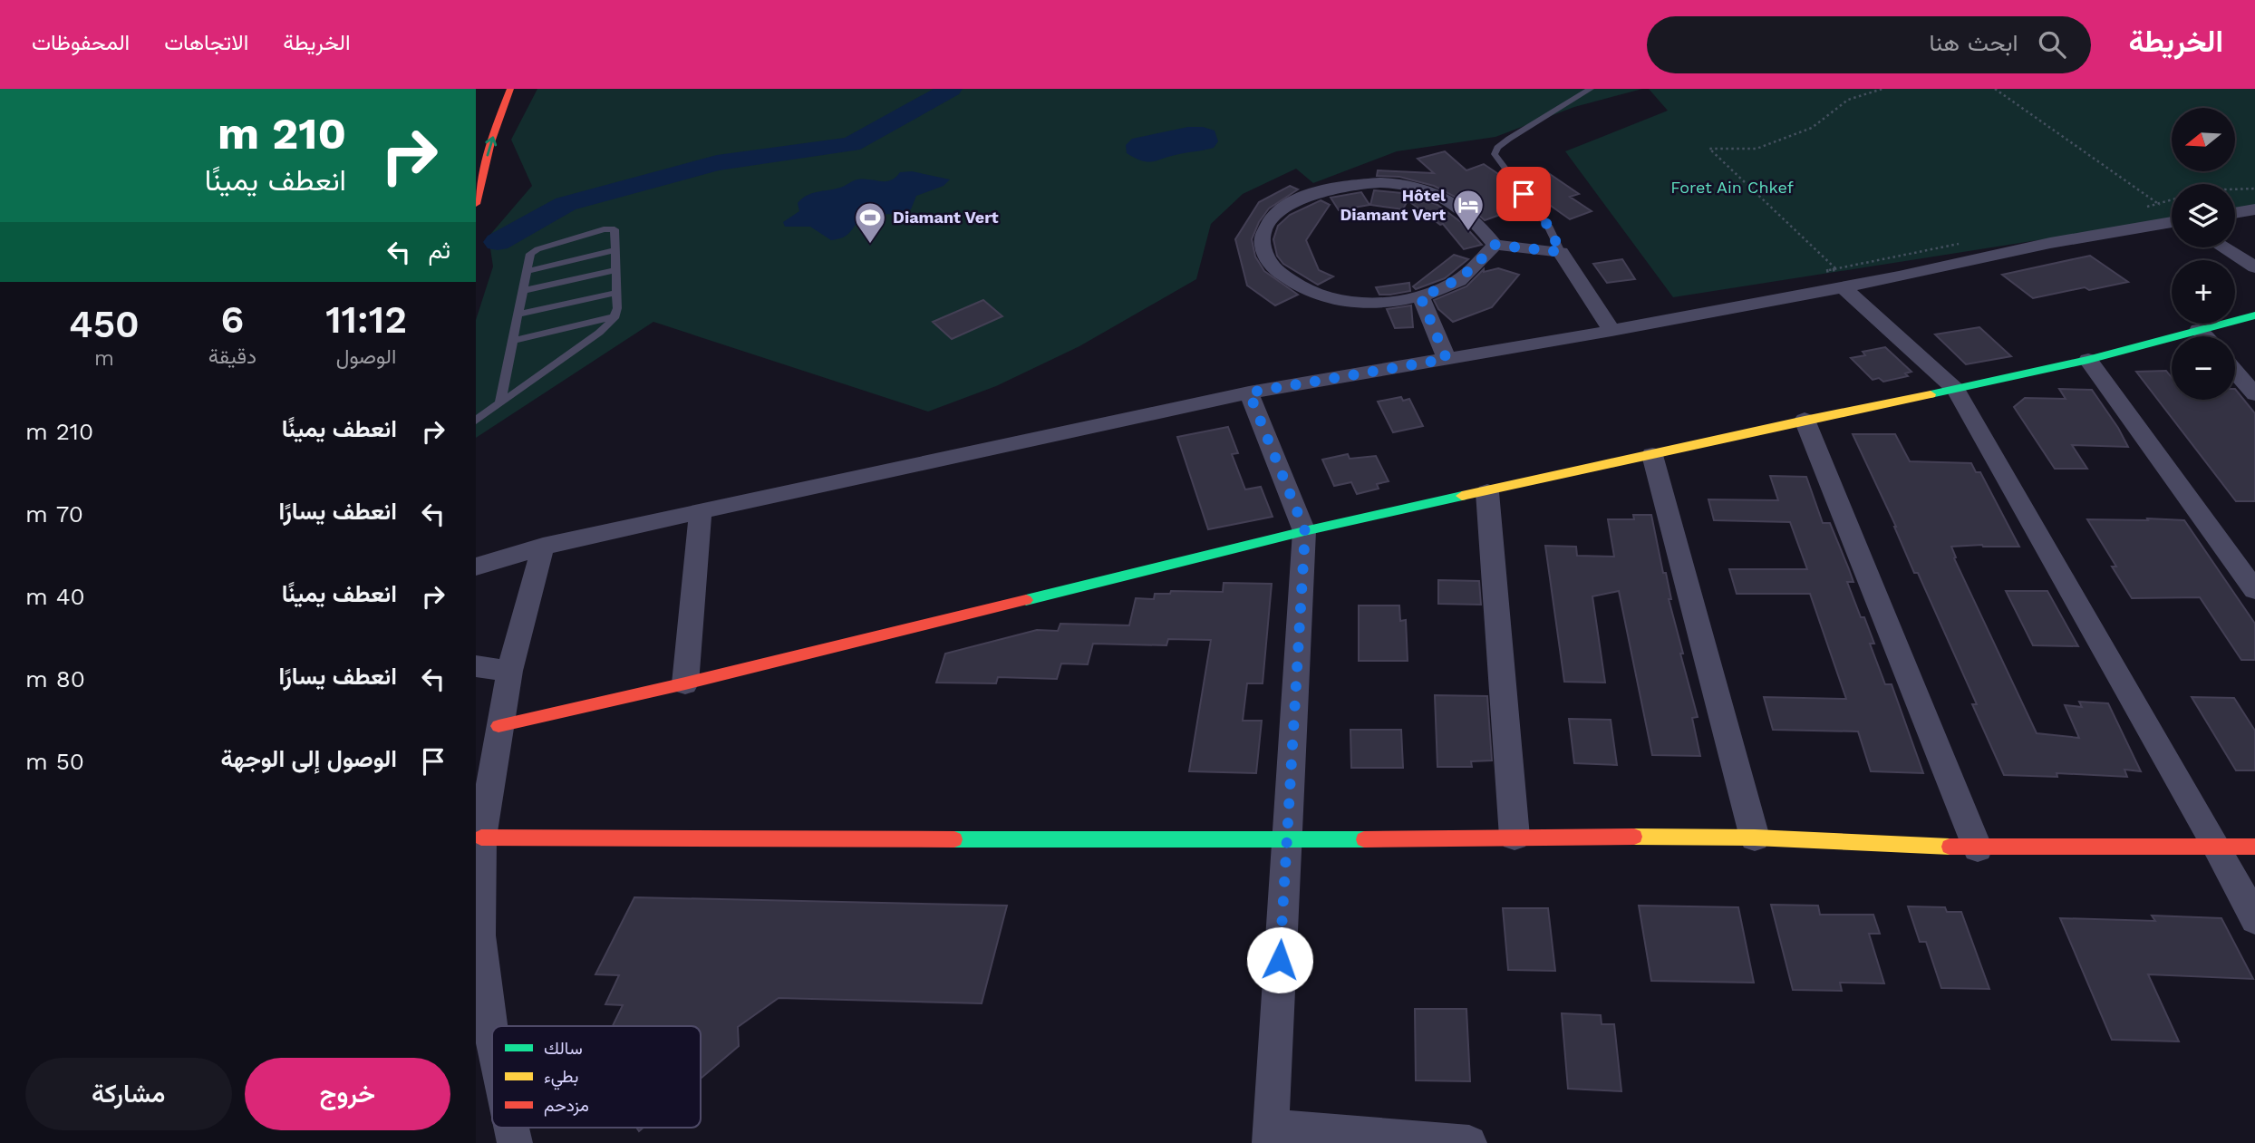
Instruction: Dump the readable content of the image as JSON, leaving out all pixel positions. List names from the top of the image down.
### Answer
{
  "parks": ["Foret Ain Chkef"],
  "places": {
    "hotel": ["Hôtel Diamant Vert"],
    "sports": ["Diamant Vert"]
  },
  "legend": ["سالك", "بطيء", "مزدحم"],
  "north": "left",
  "page": {
    "header": "الخريطة",
    "search": "ابحث هنا",
    "nav": ["الخريطة", "الاتجاهات", "المحفوظات"],
    "turn": ["210 m", "انعطف يمينًا"],
    "map_buttons": ["+", "−"],
    "then": "ثم",
    "eta": [
      "11:12",
      "الوصول",
      "6",
      "دقيقة",
      "450",
      "m"
    ],
    "list": [
      {
        "name": "انعطف يمينًا",
        "value": "210 m"
      },
      {
        "name": "انعطف يسارًا",
        "value": "70 m"
      },
      {
        "name": "انعطف يمينًا",
        "value": "40 m"
      },
      {
        "name": "انعطف يسارًا",
        "value": "80 m"
      },
      {
        "name": "الوصول إلى الوجهة",
        "value": "50 m"
      }
    ],
    "buttons": ["خروج", "مشاركة"]
  }
}
